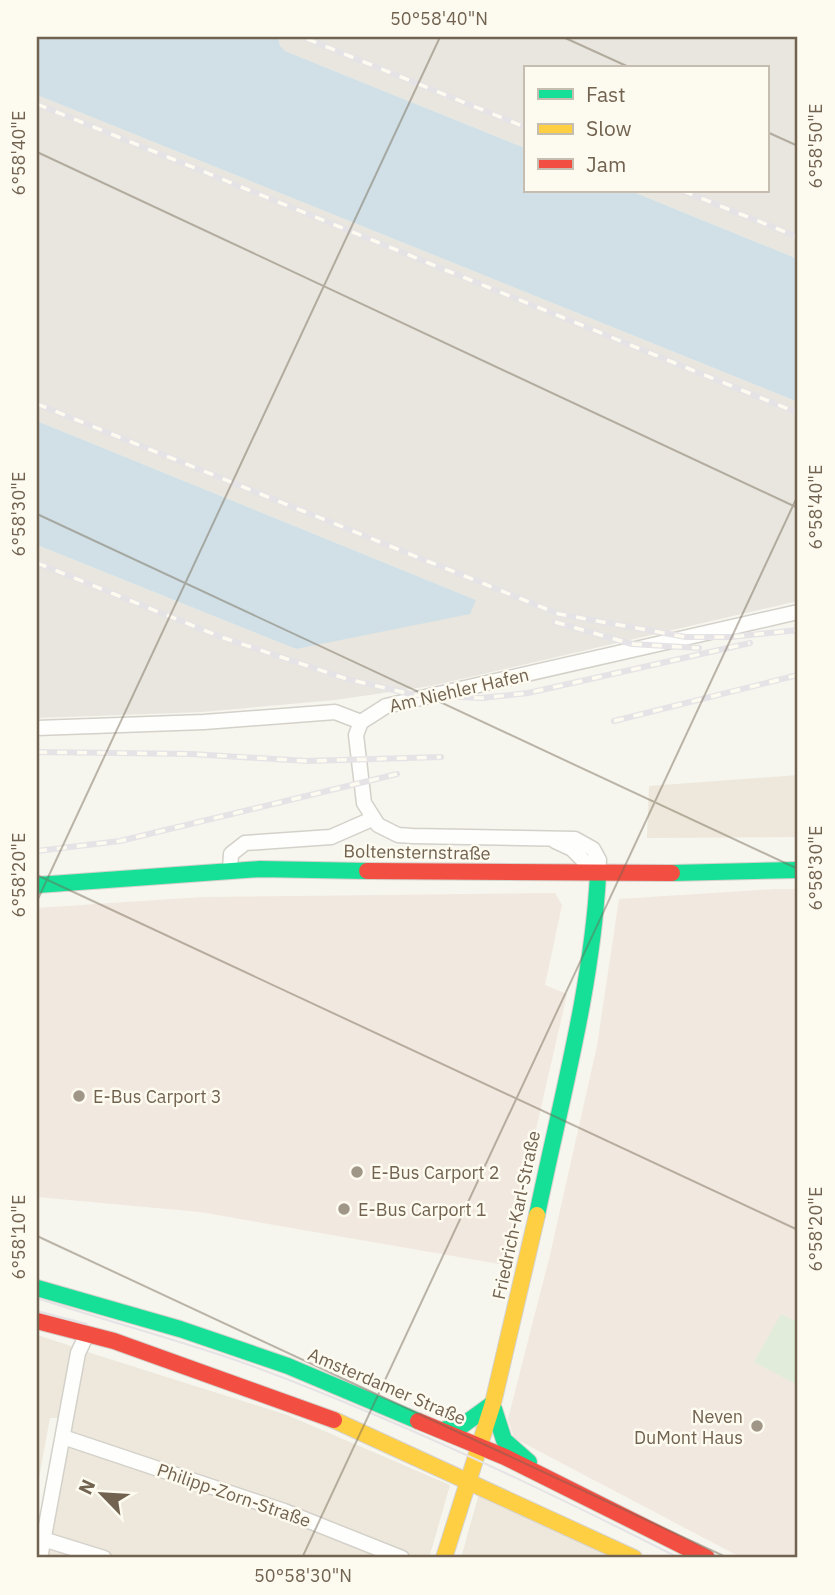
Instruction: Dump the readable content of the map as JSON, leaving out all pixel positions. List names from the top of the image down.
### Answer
{
  "streets": {
    "main road": ["Boltensternstraße", "Friedrich-Karl-Straße", "Amsterdamer Straße"],
    "street": ["Am Niehler Hafen", "Philipp-Zorn-Straße"]
  },
  "crossings": [
    ["Boltensternstraße", "Friedrich-Karl-Straße"],
    ["Friedrich-Karl-Straße", "Amsterdamer Straße"]
  ],
  "places": [
    "E-Bus Carport 3",
    "E-Bus Carport 2",
    "E-Bus Carport 1",
    "Neven DuMont Haus"
  ],
  "legend": ["Fast", "Slow", "Jam"],
  "north": "top left",
  "coordinates": [
    "50°58'40\"N",
    "6°58'50\"E",
    "6°58'40\"E",
    "6°58'30\"E",
    "6°58'20\"E",
    "6°58'10\"E",
    "50°58'30\"N"
  ]
}
